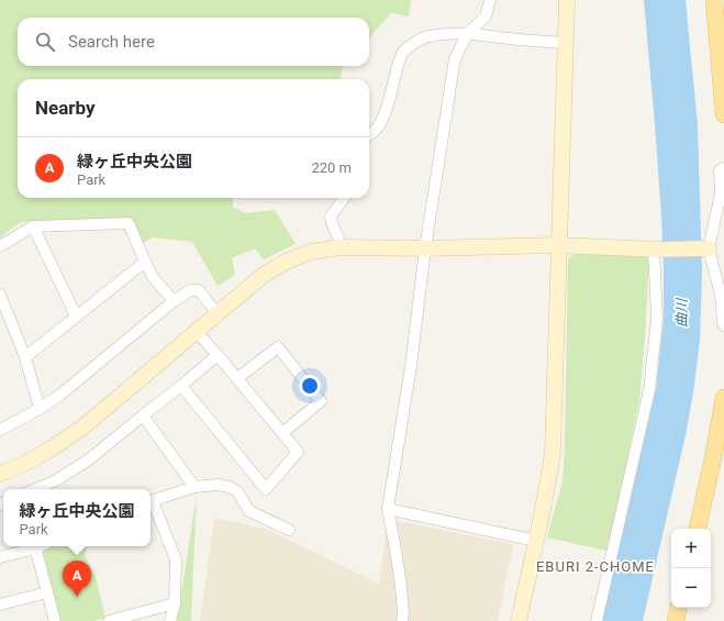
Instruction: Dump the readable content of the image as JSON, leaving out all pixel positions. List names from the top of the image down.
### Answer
{
  "districts": ["EBURI 2-CHOME"],
  "water": ["曲川"],
  "page": {
    "search": "Search here",
    "heading": "Nearby",
    "list": [
      {
        "mark": "A",
        "name": "緑ヶ丘中央公園",
        "note": "Park",
        "value": "220 m"
      }
    ],
    "popup": ["緑ヶ丘中央公園", "Park"],
    "map_buttons": ["+", "−"],
    "pins": "A"
  }
}
